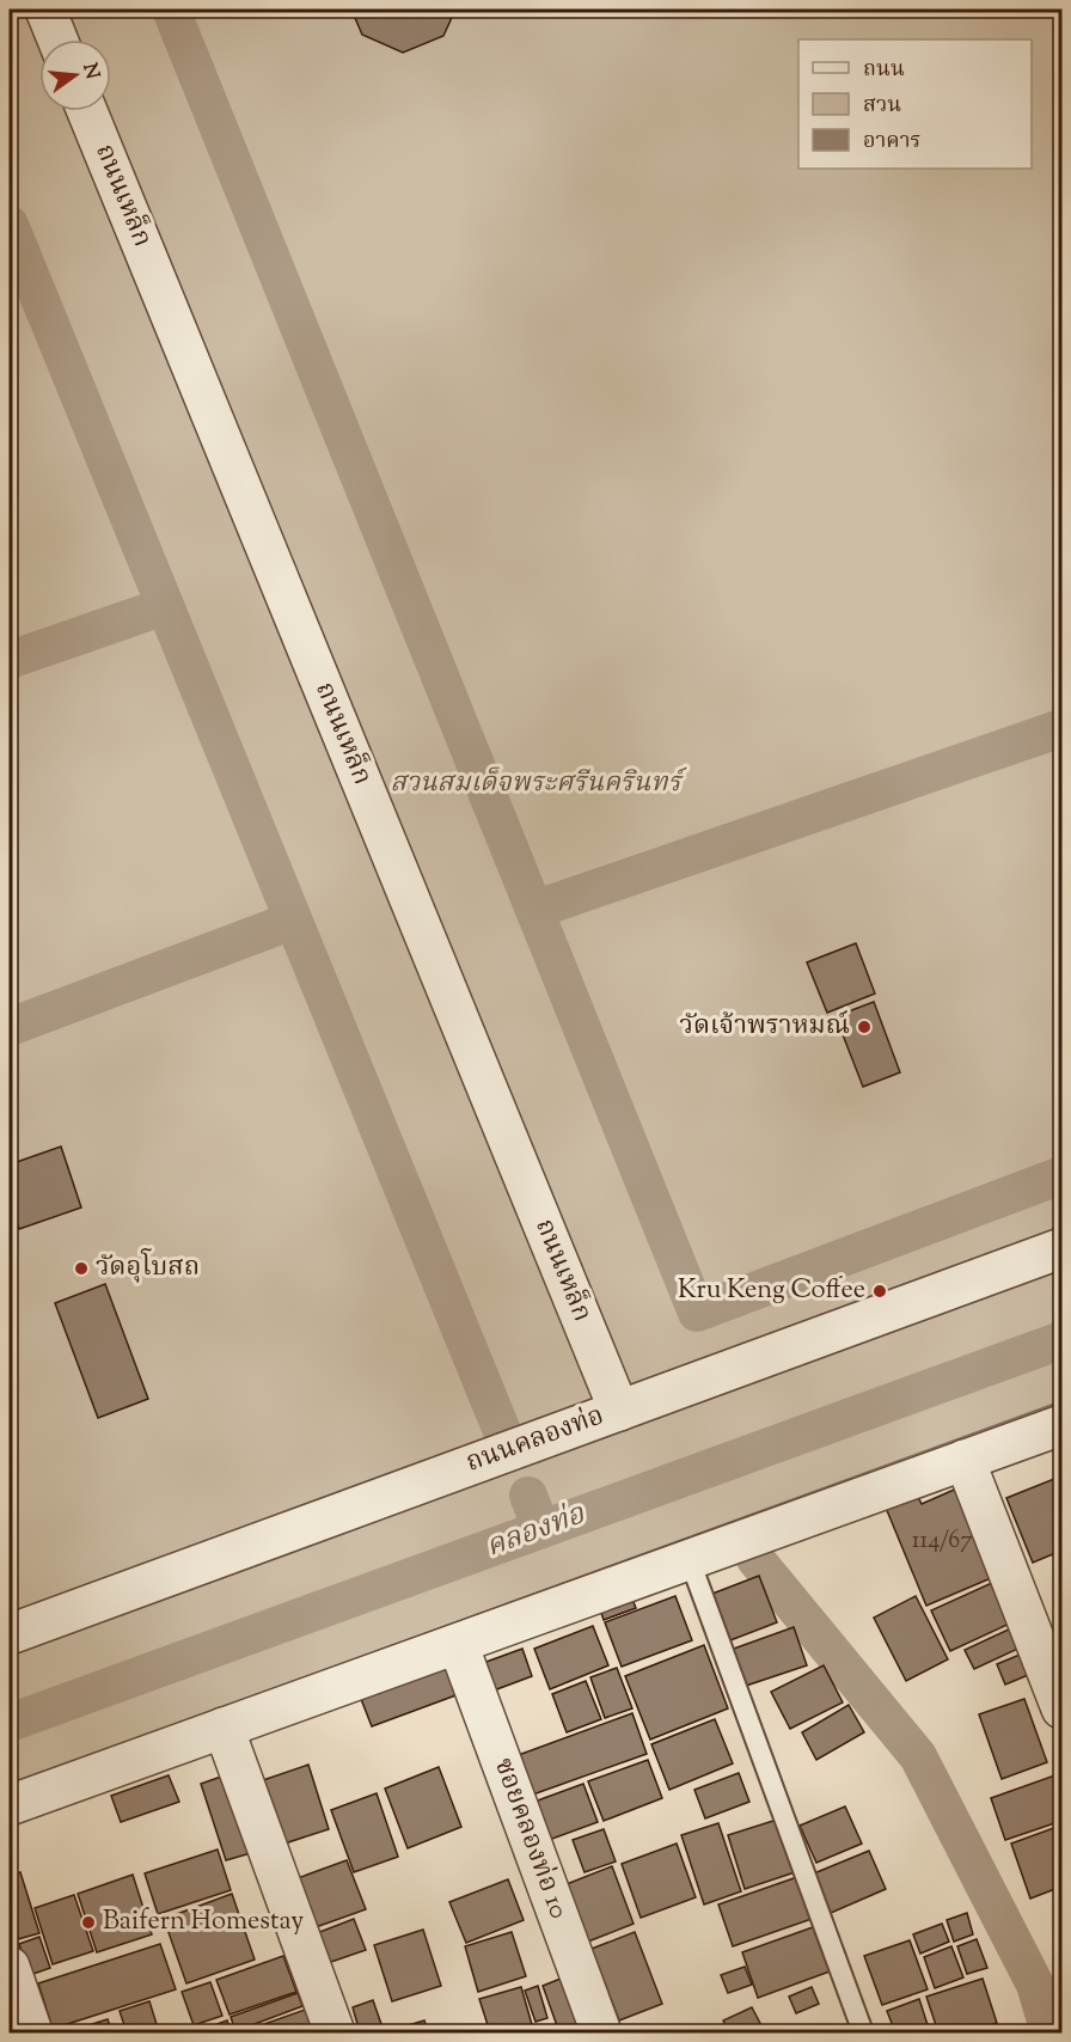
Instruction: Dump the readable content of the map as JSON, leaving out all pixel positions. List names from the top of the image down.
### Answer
{
  "streets": {
    "street": ["ถนนเหล็ก", "ถนนคลองท่อ", "ซอยคลองท่อ 10"]
  },
  "crossings": [
    ["ถนนเหล็ก", "ถนนคลองท่อ"]
  ],
  "water": ["คลองท่อ"],
  "parks": ["สวนสมเด็จพระศรีนครินทร์"],
  "places": [
    "วัดเจ้าพราหมณ์",
    "วัดอุโบสถ",
    "Kru Keng Coffee",
    "Baifern Homestay"
  ],
  "house_numbers": ["114/67"],
  "legend": ["ถนน", "สวน", "อาคาร"],
  "north": "right"
}
